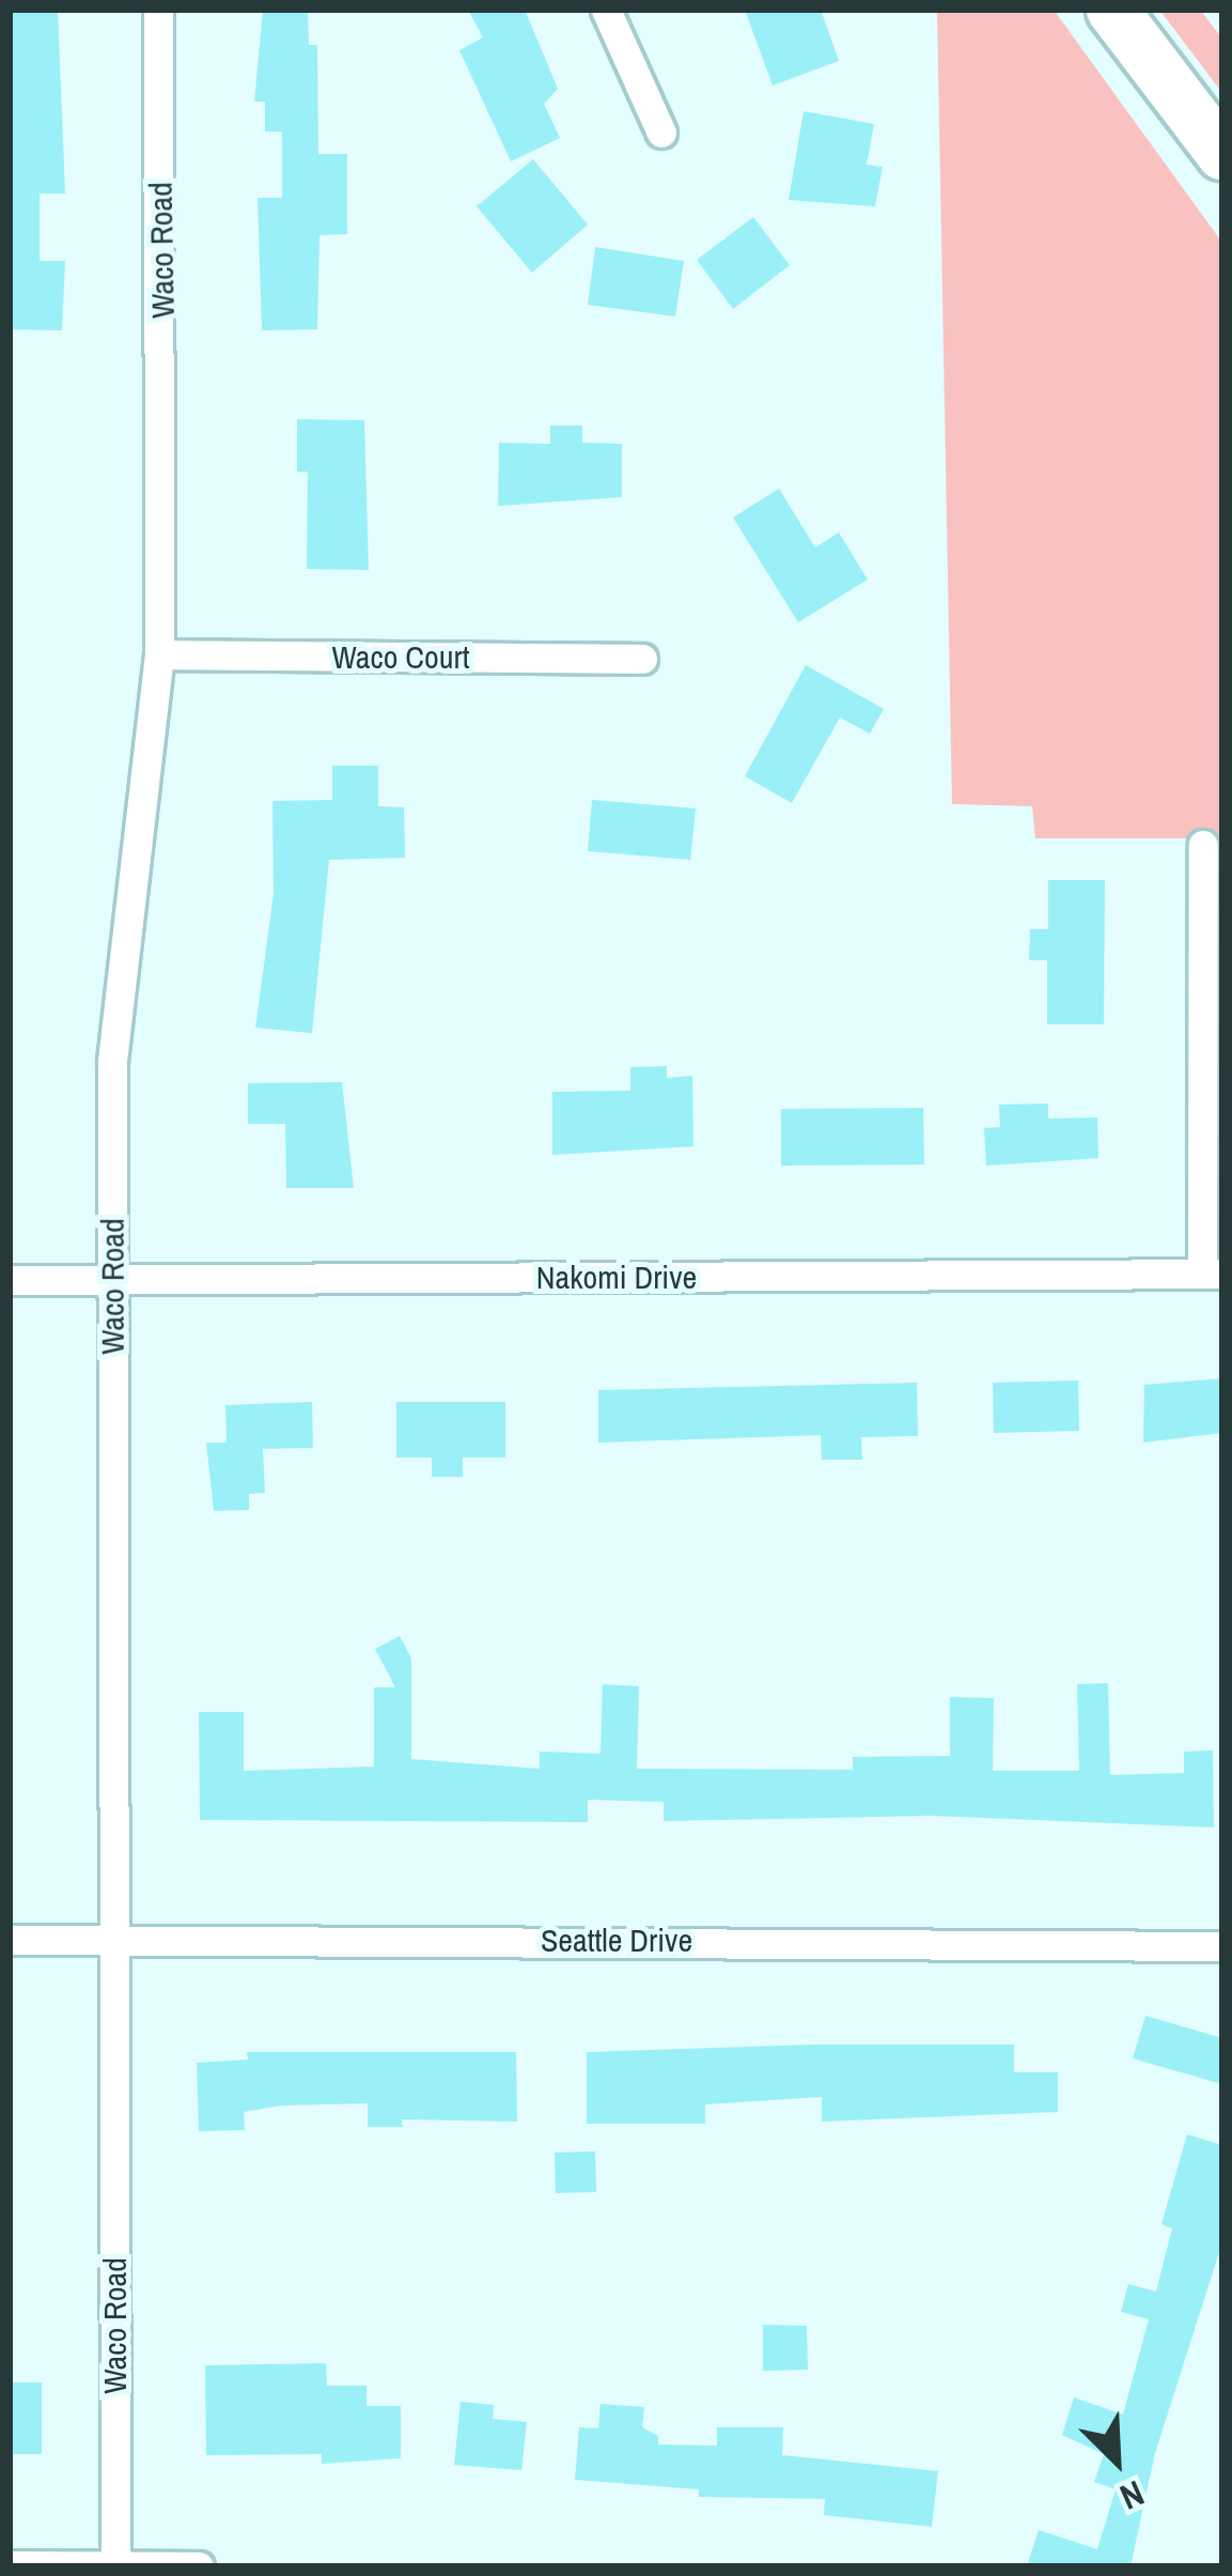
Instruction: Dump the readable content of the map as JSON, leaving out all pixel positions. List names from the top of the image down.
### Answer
{
  "streets": {
    "street": [
      "Waco Road",
      "Waco Court",
      "Nakomi Drive",
      "Seattle Drive"
    ]
  },
  "crossings": [
    ["Waco Road", "Waco Court"],
    ["Waco Road", "Nakomi Drive"],
    ["Waco Road", "Seattle Drive"]
  ],
  "north": "bottom right"
}
